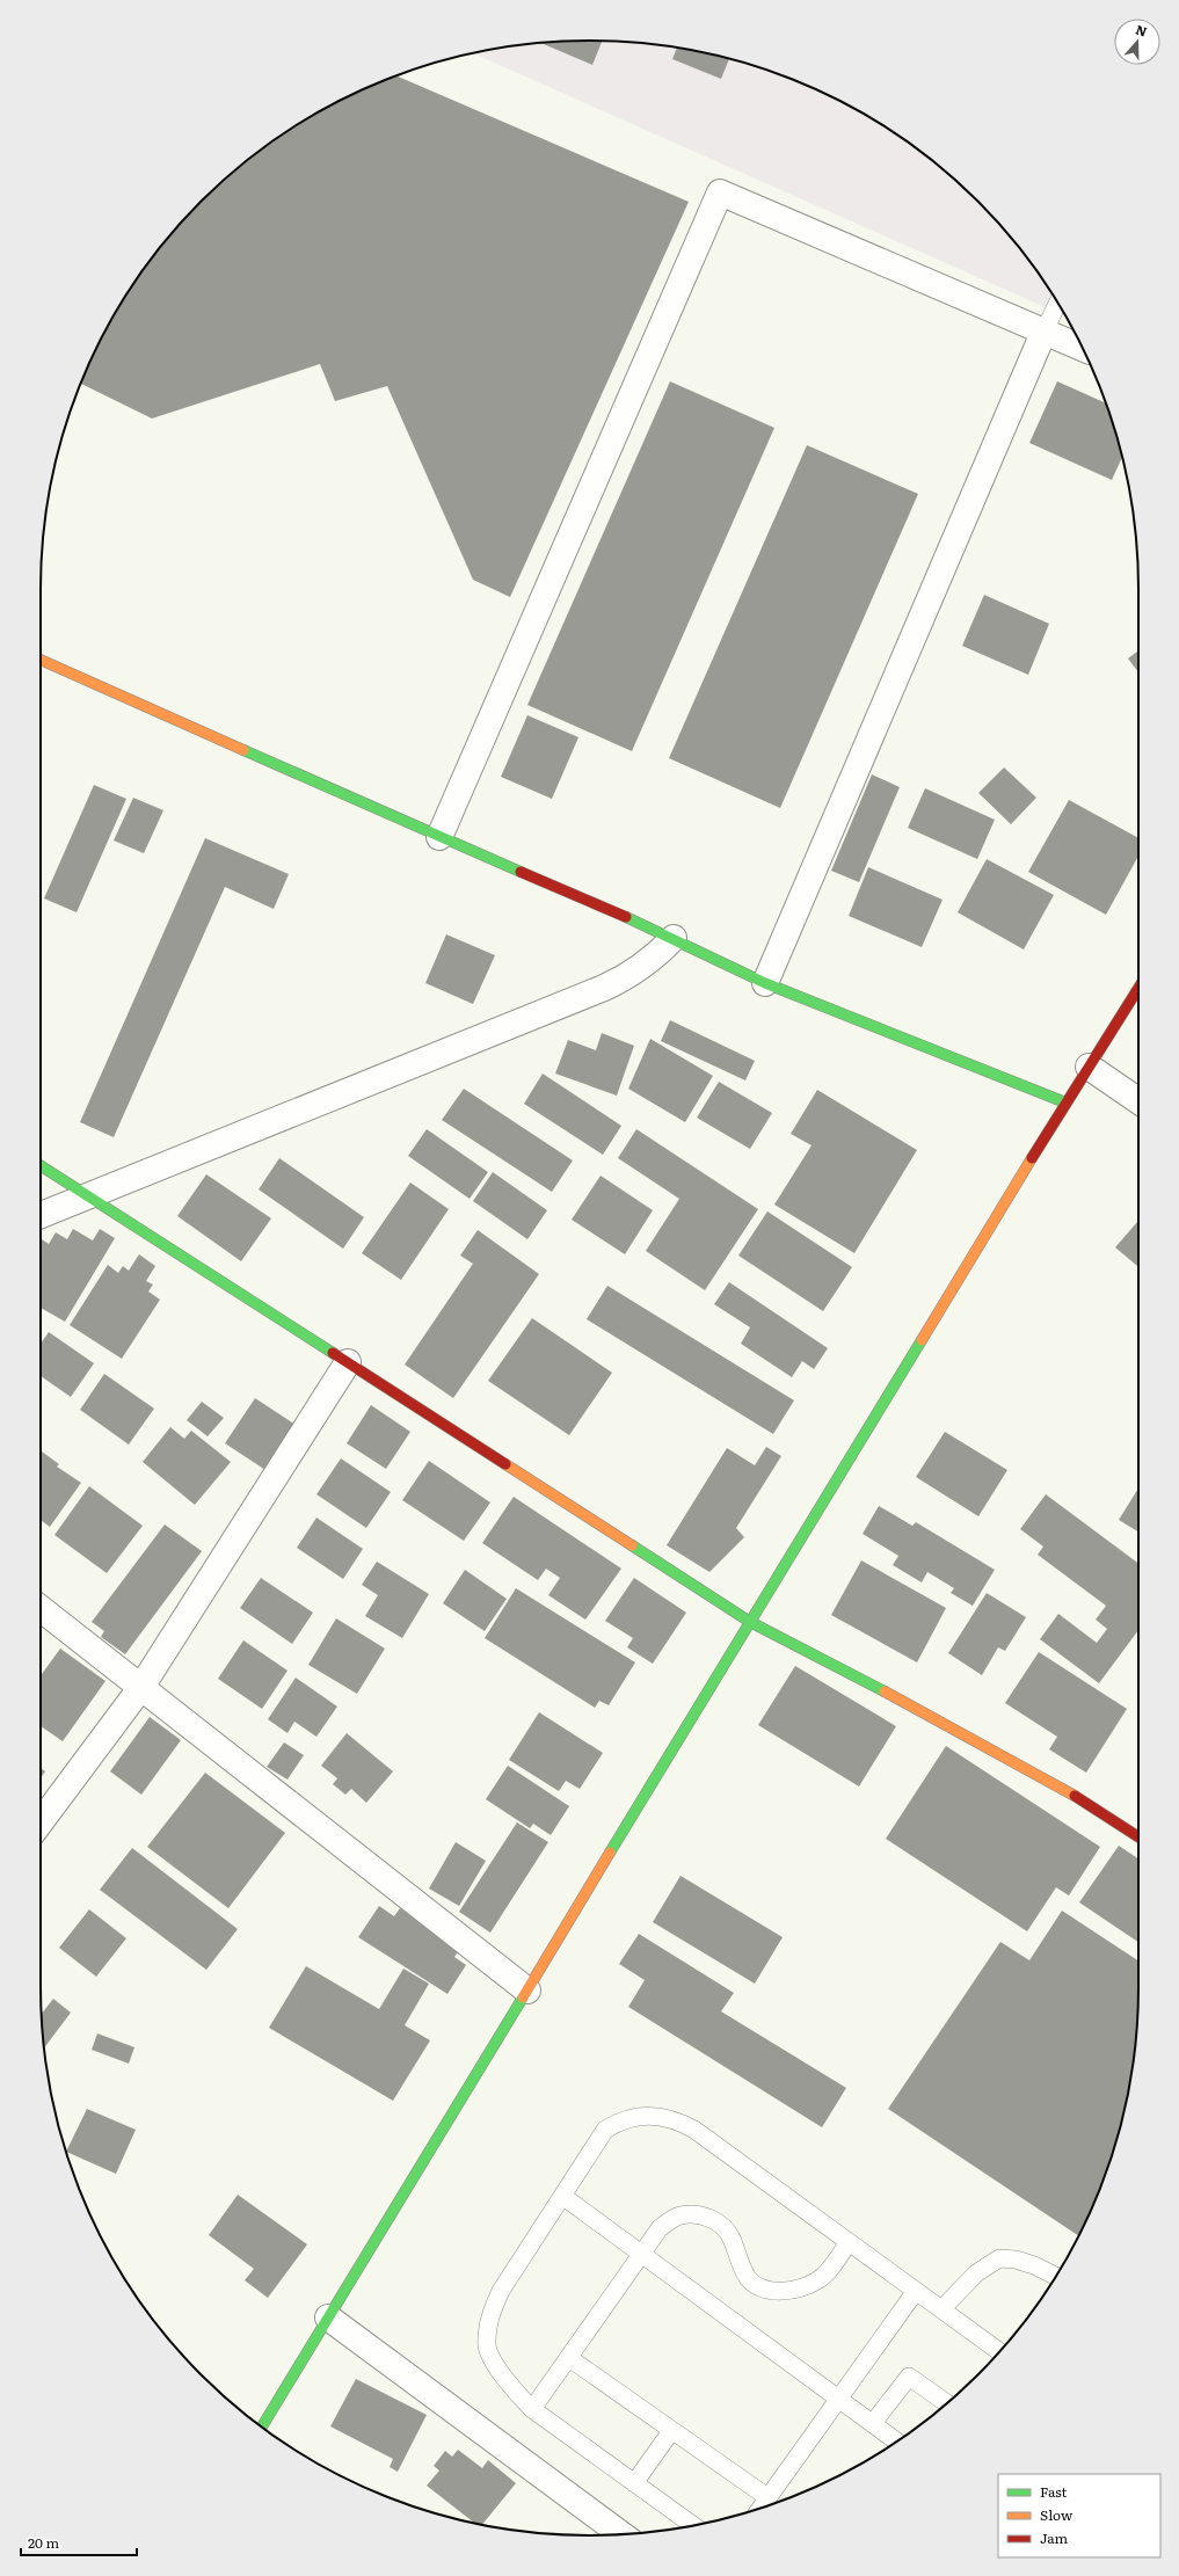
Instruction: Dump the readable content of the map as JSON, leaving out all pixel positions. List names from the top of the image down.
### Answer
{
  "legend": ["Fast", "Slow", "Jam"],
  "scale_bar": "20 m",
  "north": "top"
}
